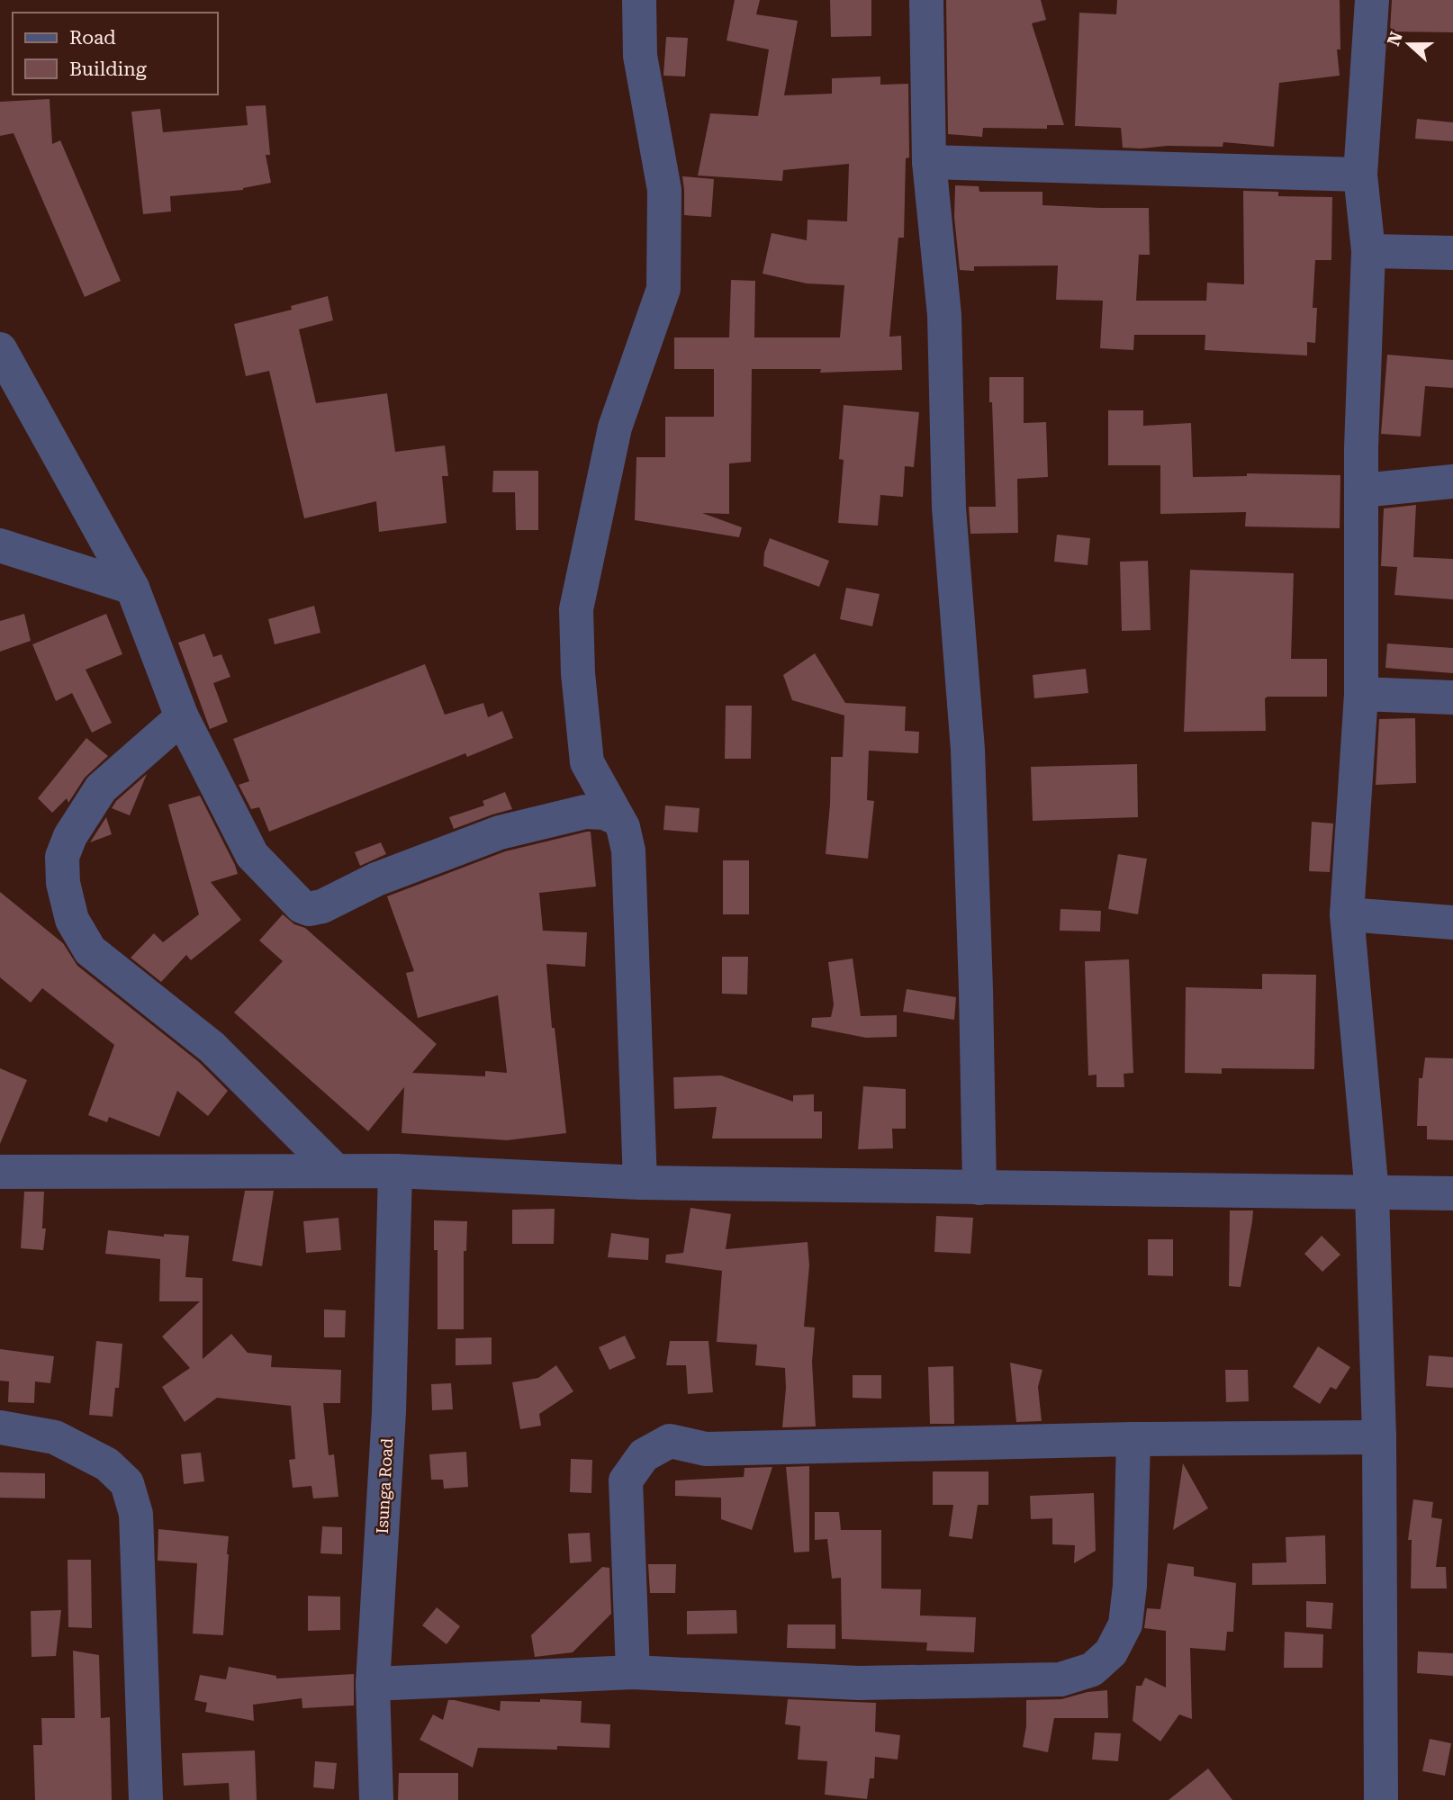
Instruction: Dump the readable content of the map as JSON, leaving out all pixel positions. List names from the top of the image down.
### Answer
{
  "streets": {
    "street": ["Isunga Road"]
  },
  "legend": ["Road", "Building"],
  "north": "left"
}
